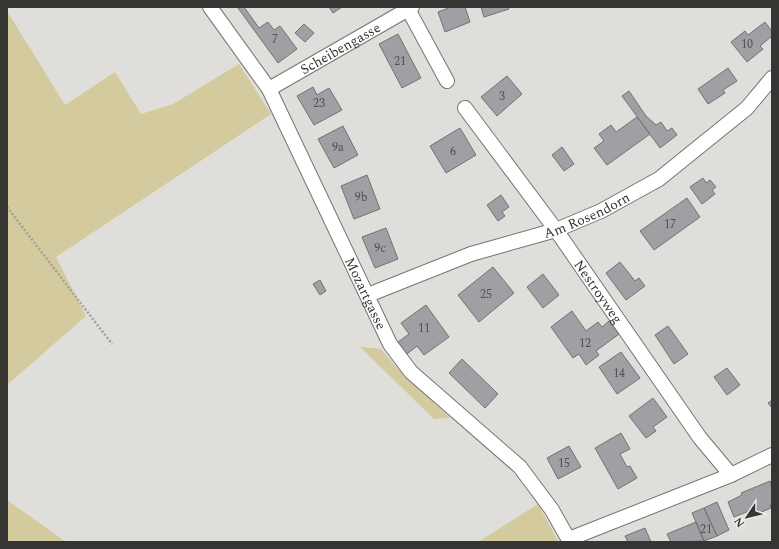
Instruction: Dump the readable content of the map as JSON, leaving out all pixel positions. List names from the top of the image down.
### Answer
{
  "streets": {
    "street": [
      "Scheibengasse",
      "Am Rosendorn",
      "Nestroyweg",
      "Mozartgasse"
    ]
  },
  "crossings": [
    ["Scheibengasse", "Mozartgasse"],
    ["Am Rosendorn", "Nestroyweg"],
    ["Am Rosendorn", "Mozartgasse"]
  ],
  "house_numbers": [
    "7",
    "10",
    "21",
    "3",
    "23",
    "9a",
    "6",
    "9b",
    "17",
    "9c",
    "25",
    "11",
    "12",
    "14",
    "15",
    "21"
  ],
  "north": "bottom left"
}
